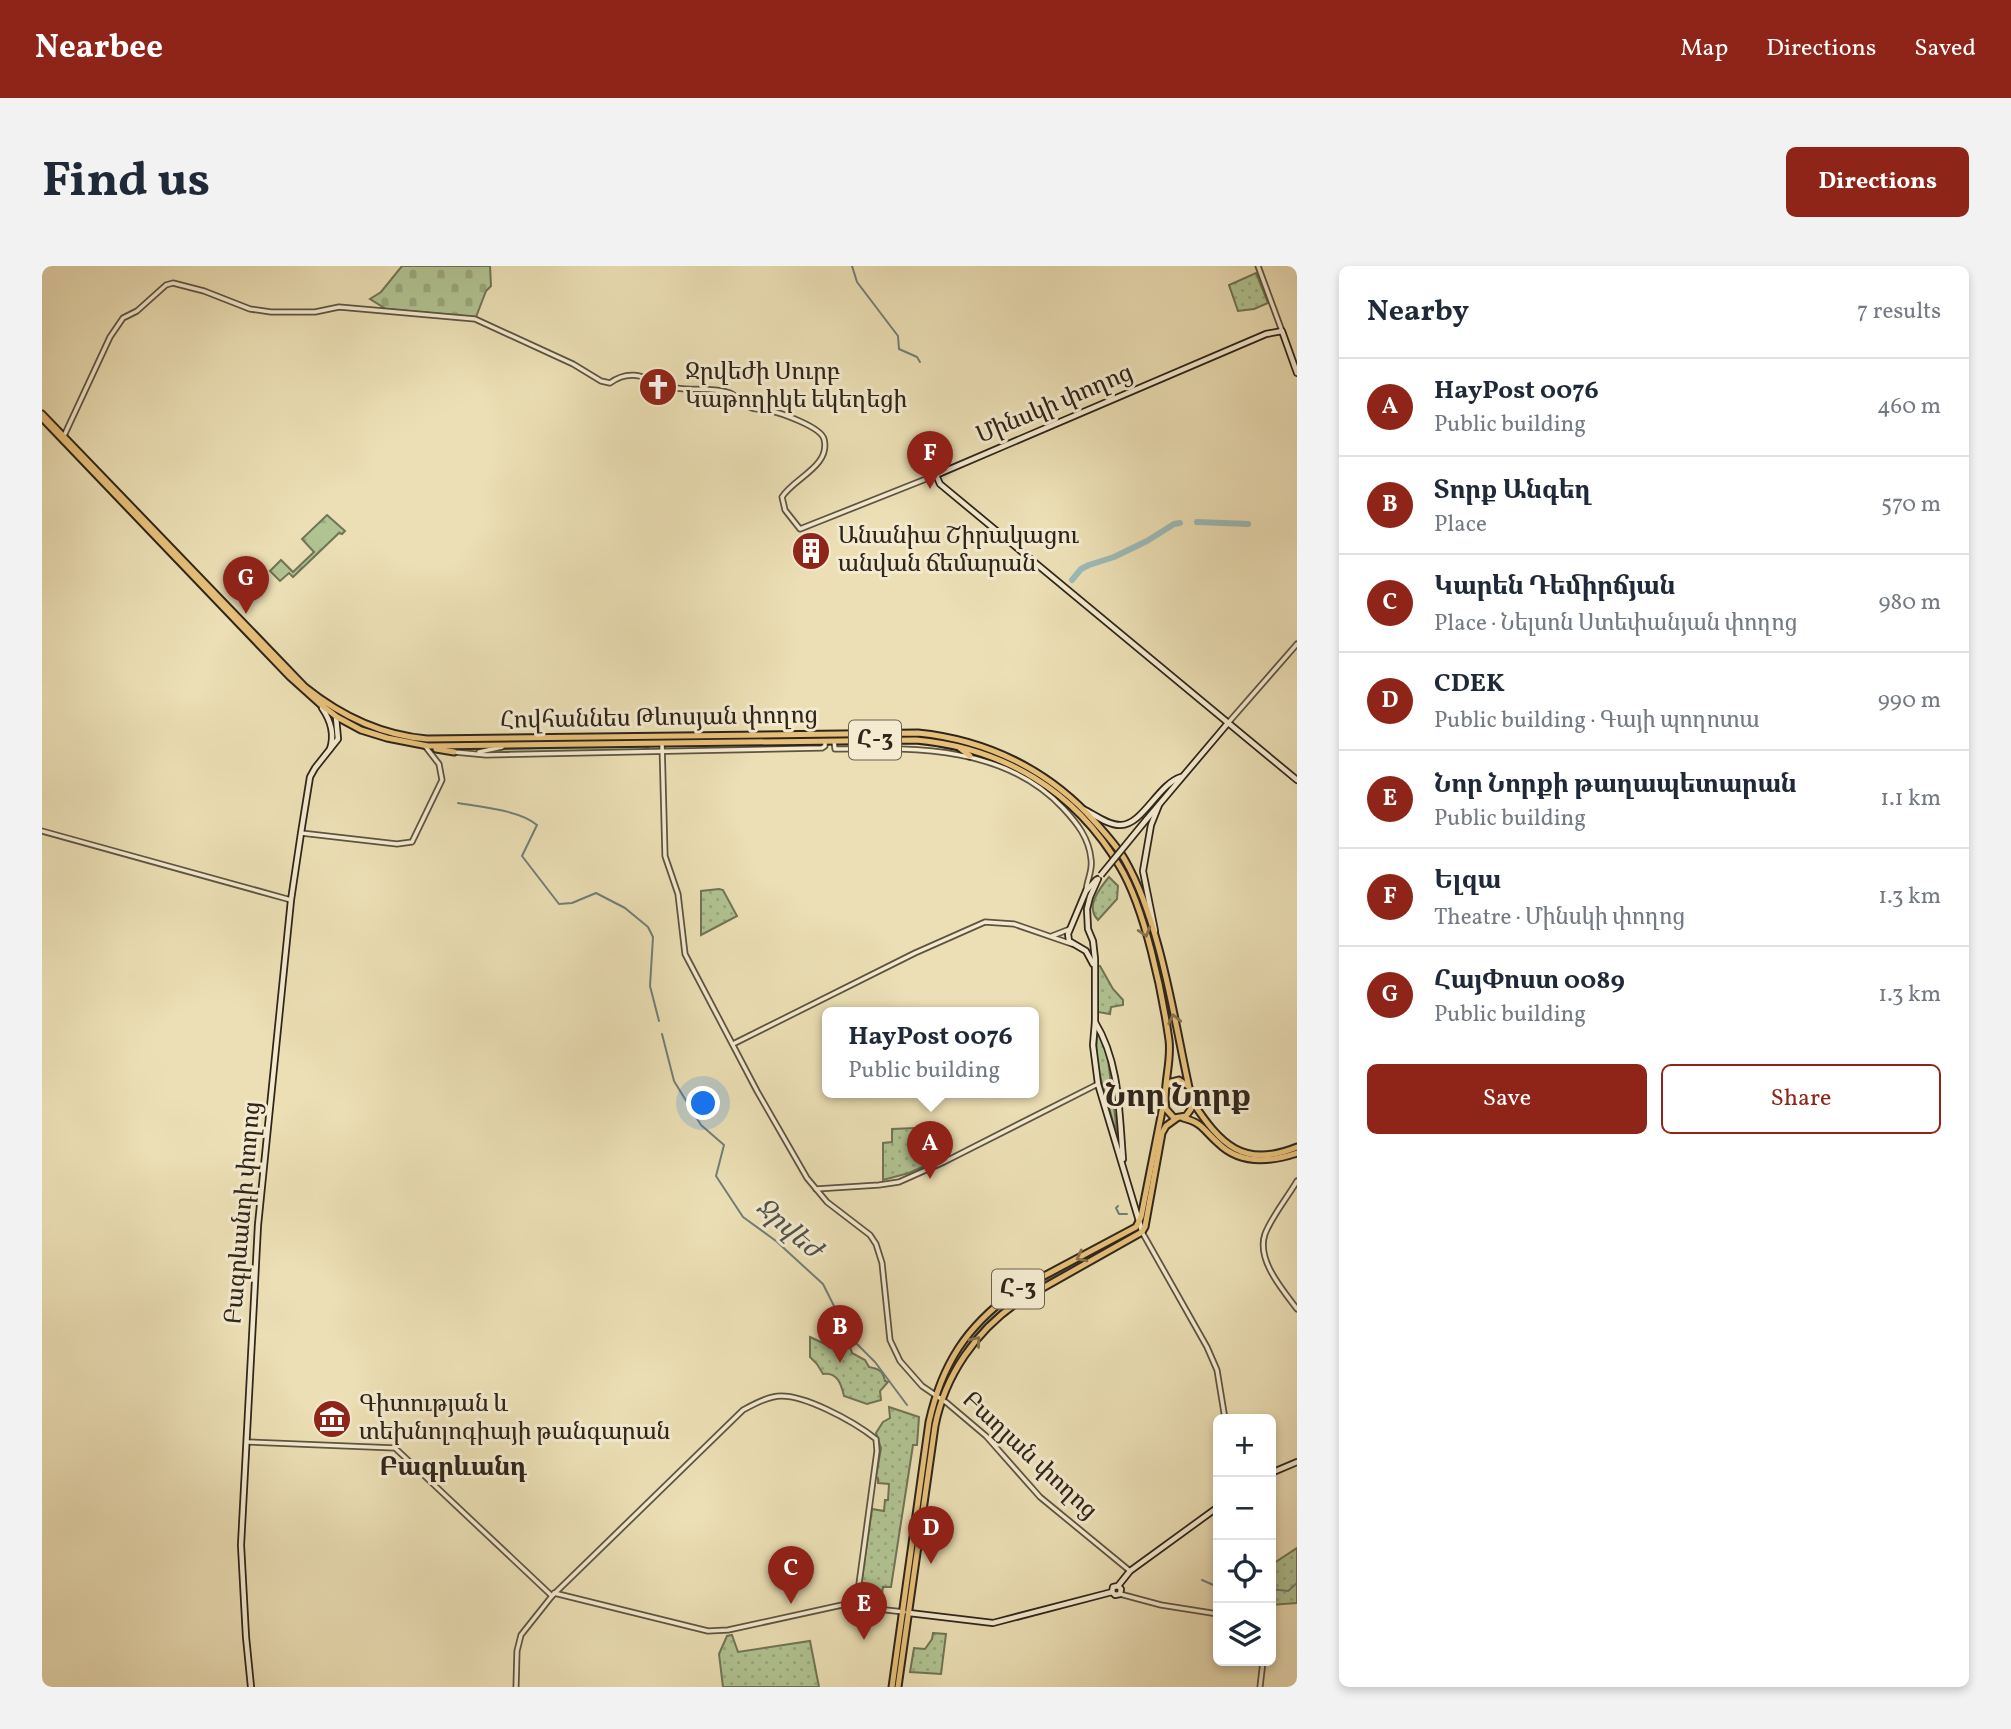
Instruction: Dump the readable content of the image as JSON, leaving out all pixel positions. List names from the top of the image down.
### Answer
{
  "streets": {
    "main road": [
      "Մինսկի փողոց",
      "Հովհաննես Թևոսյան փողոց",
      "Հ-3",
      "Բագրևանդի փողոց"
    ],
    "street": ["Բաղյան փողոց"]
  },
  "crossings": [
    ["Մինսկի փողոց", "Հովհաննես Թևոսյան փողոց"],
    ["Հովհաննես Թևոսյան փողոց", "Բագրևանդի փողոց"],
    ["Հովհաննես Թևոսյան փողոց", "Բաղյան փողոց"],
    ["Հ-3", "Բաղյան փողոց"]
  ],
  "districts": ["Նոր Նորք", "Բագրևանդ"],
  "water": ["Ջրվեժ"],
  "places": {
    "church": ["Ջրվեժի Սուրբ Կաթողիկե եկեղեցի"],
    "building": ["Անանիա Շիրակացու անվան ճեմարան"],
    "museum": ["Գիտության և տեխնոլոգիայի թանգարան"]
  },
  "page": {
    "header": "Nearbee",
    "nav": ["Map", "Directions", "Saved"],
    "buttons": [
      "Directions",
      ["Save", "Share"]
    ],
    "title": "Find us",
    "heading": ["Nearby", "7 results"],
    "list": [
      {
        "mark": "A",
        "name": "HayPost 0076",
        "note": "Public building",
        "value": "460 m"
      },
      {
        "mark": "B",
        "name": "Տորք Անգեղ",
        "note": "Place",
        "value": "570 m"
      },
      {
        "mark": "C",
        "name": "Կարեն Դեմիրճյան",
        "note": "Place · Նելսոն Ստեփանյան փողոց",
        "value": "980 m"
      },
      {
        "mark": "D",
        "name": "CDEK",
        "note": "Public building · Գայի պողոտա",
        "value": "990 m"
      },
      {
        "mark": "E",
        "name": "Նոր Նորքի թաղապետարան",
        "note": "Public building",
        "value": "1.1 km"
      },
      {
        "mark": "F",
        "name": "Ելզա",
        "note": "Theatre · Մինսկի փողոց",
        "value": "1.3 km"
      },
      {
        "mark": "G",
        "name": "ՀայՓոստ 0089",
        "note": "Public building",
        "value": "1.3 km"
      }
    ],
    "pins": [
      "F",
      "G",
      "A",
      "B",
      "D",
      "C",
      "E"
    ],
    "popup": ["HayPost 0076", "Public building"],
    "map_buttons": ["+", "−"]
  }
}
